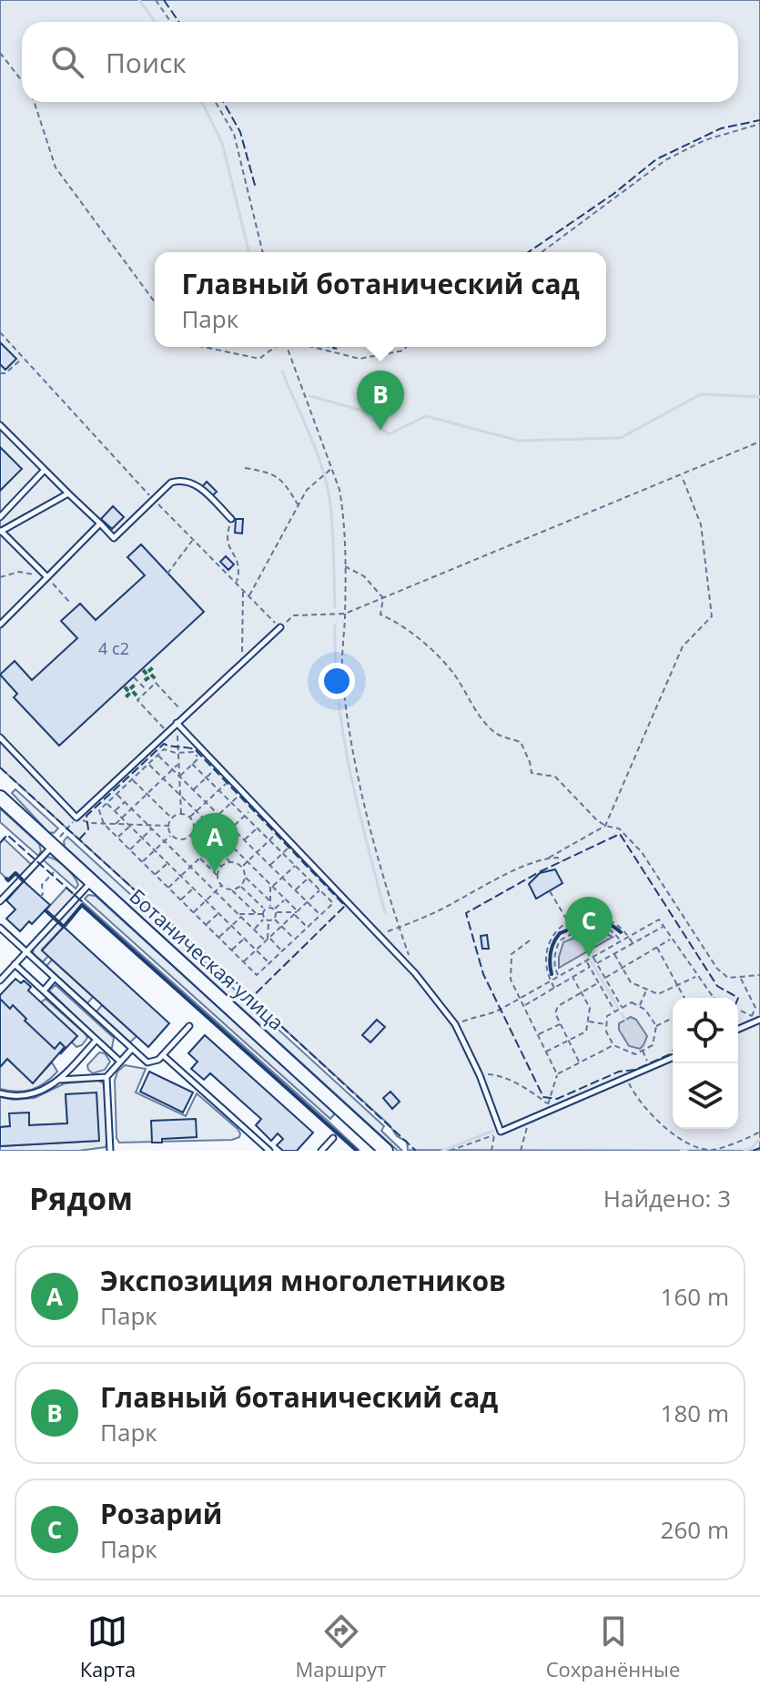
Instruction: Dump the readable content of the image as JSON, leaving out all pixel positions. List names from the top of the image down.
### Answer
{
  "streets": {
    "main road": ["Ботаническая улица"]
  },
  "house_numbers": ["4 с2"],
  "page": {
    "search": "Поиск",
    "popup": ["Главный ботанический сад", "Парк"],
    "pins": ["B", "A", "C"],
    "heading": ["Рядом", "Найдено: 3"],
    "list": [
      {
        "mark": "A",
        "name": "Экспозиция многолетников",
        "note": "Парк",
        "value": "160 m"
      },
      {
        "mark": "B",
        "name": "Главный ботанический сад",
        "note": "Парк",
        "value": "180 m"
      },
      {
        "mark": "C",
        "name": "Розарий",
        "note": "Парк",
        "value": "260 m"
      }
    ],
    "nav": ["Карта", "Маршрут", "Сохранённые"]
  }
}
